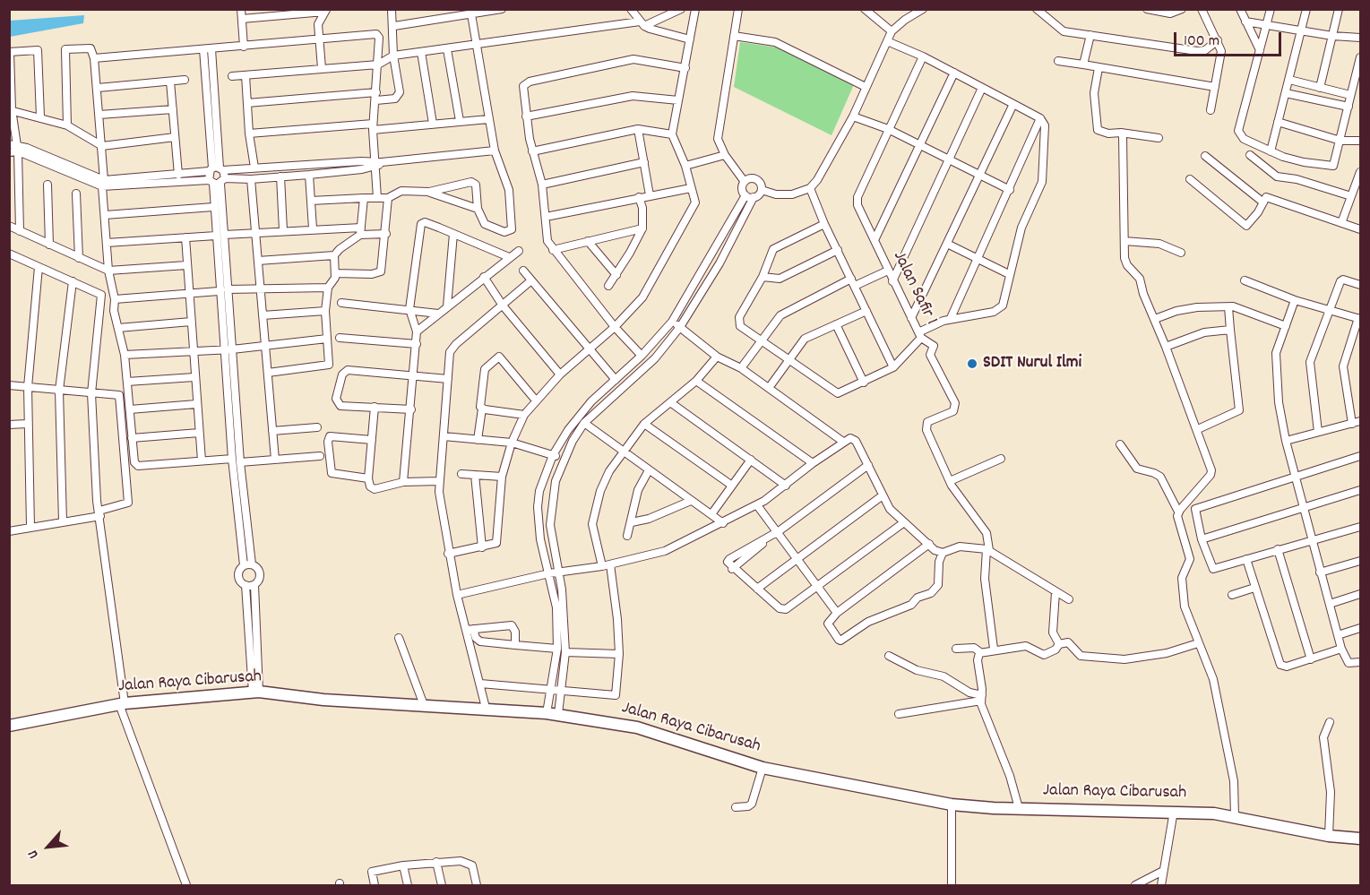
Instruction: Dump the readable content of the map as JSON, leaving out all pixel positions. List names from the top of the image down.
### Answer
{
  "streets": {
    "main road": ["Jalan Raya Cibarusah"],
    "street": ["Jalan Safir 1"]
  },
  "places": ["SDIT Nurul Ilmi"],
  "scale_bar": "100 m",
  "north": "bottom left"
}
